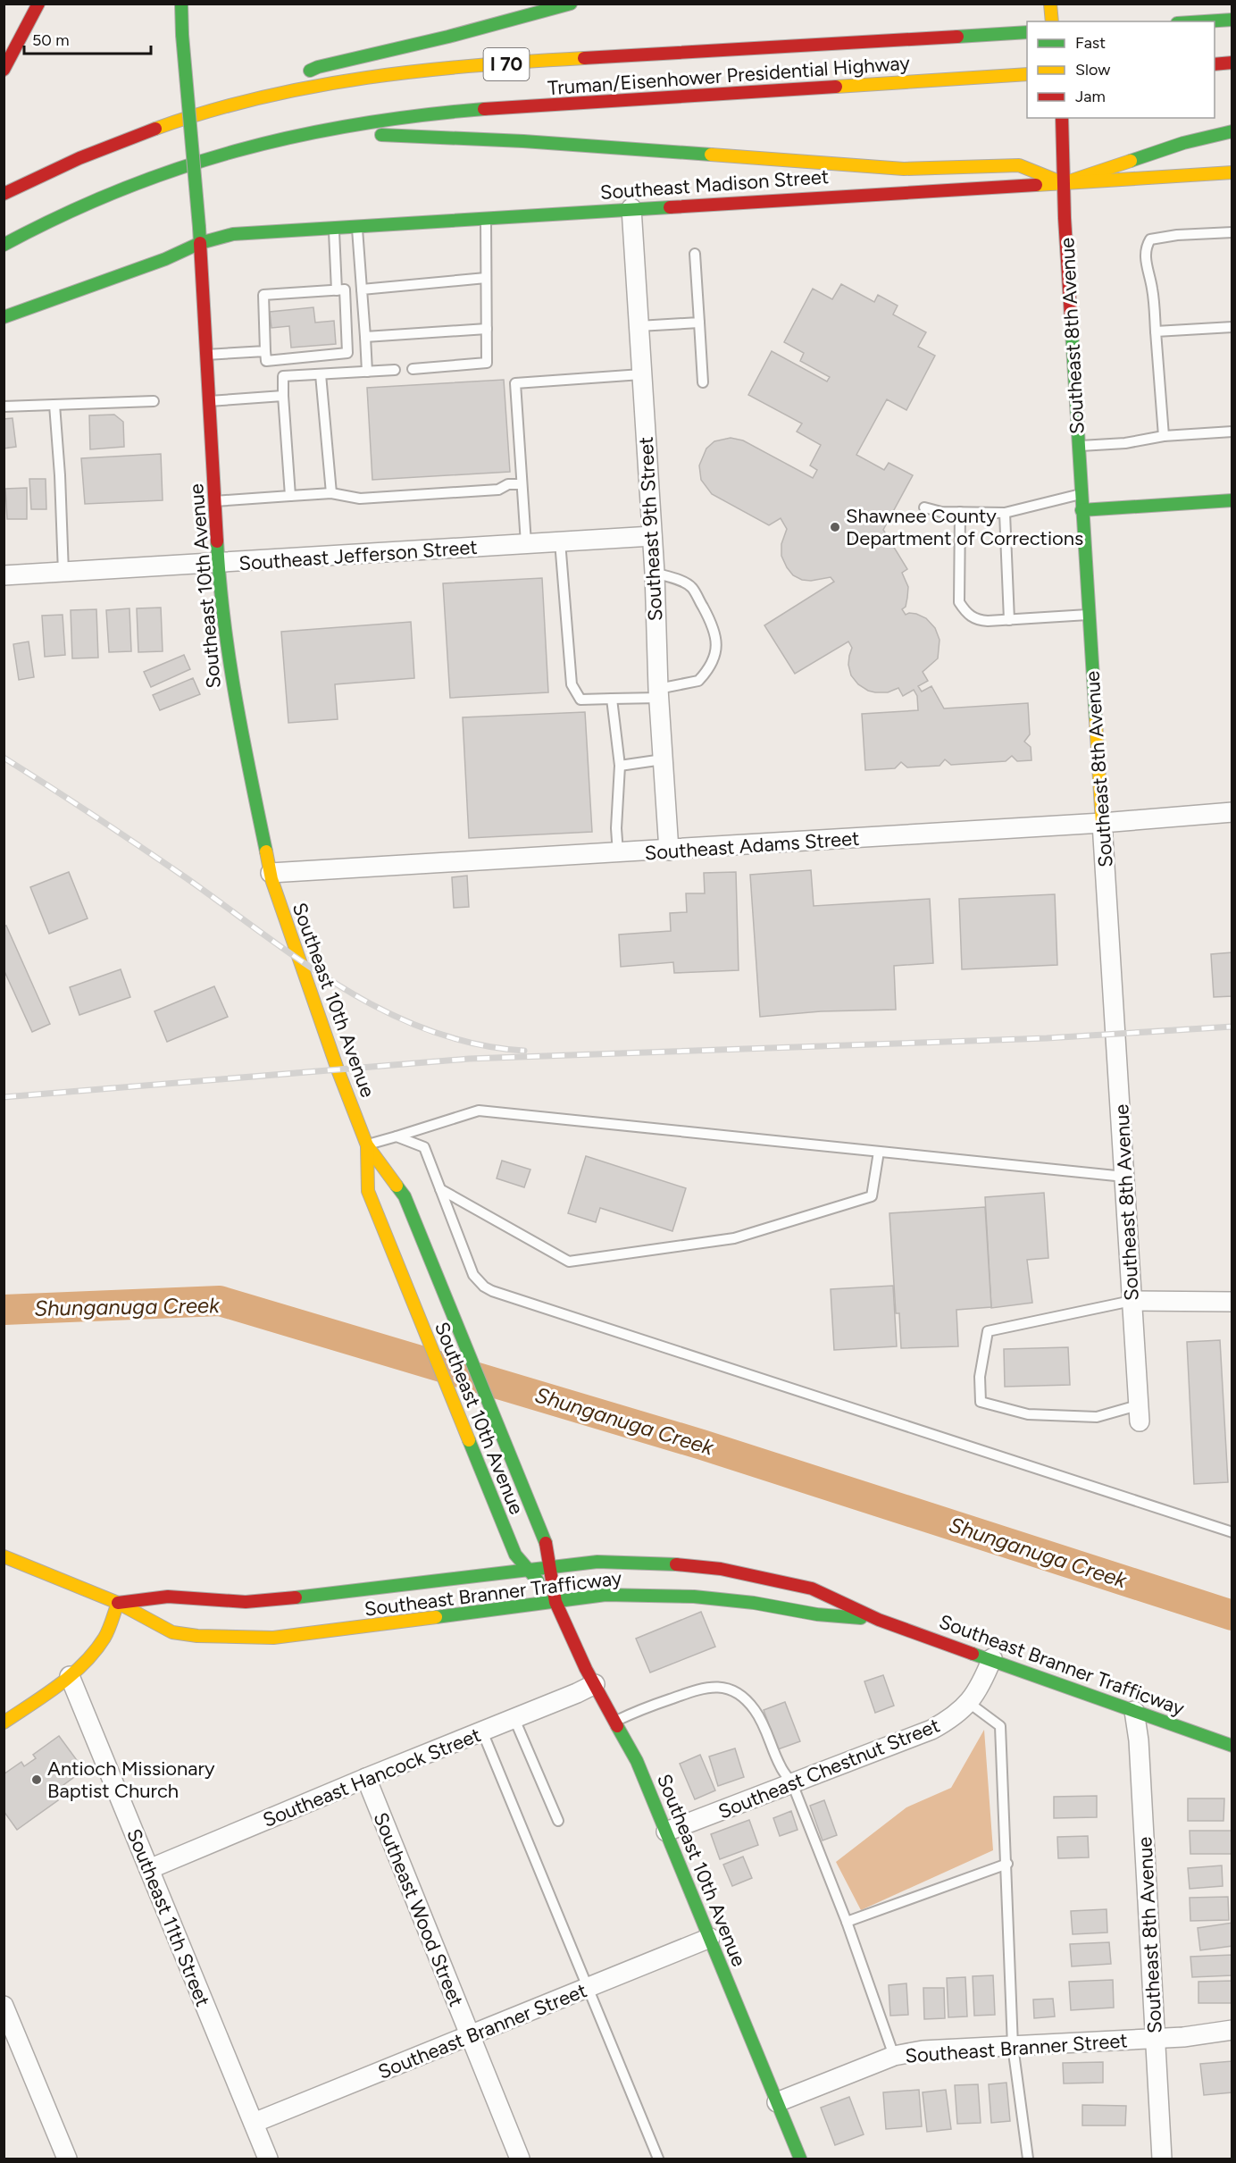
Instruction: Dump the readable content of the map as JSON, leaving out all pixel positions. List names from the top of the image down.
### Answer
{
  "streets": {
    "main road": [
      "I 70",
      "Truman/Eisenhower Presidential Highway",
      "Southeast Madison Street",
      "Southeast 8th Avenue",
      "Southeast 10th Avenue",
      "Southeast Branner Trafficway"
    ],
    "street": [
      "Southeast 9th Street",
      "Southeast Jefferson Street",
      "Southeast Adams Street",
      "Southeast Chestnut Street",
      "Southeast Hancock Street",
      "Southeast Wood Street",
      "Southeast 11th Street",
      "Southeast Branner Street"
    ]
  },
  "crossings": [
    ["Southeast Madison Street", "Southeast 8th Avenue"],
    ["Southeast Madison Street", "Southeast 9th Street"],
    ["Southeast Madison Street", "Southeast 10th Avenue"],
    ["Southeast 8th Avenue", "Southeast Adams Street"],
    ["Southeast 8th Avenue", "Southeast Branner Trafficway"],
    ["Southeast 8th Avenue", "Southeast Branner Street"],
    ["Southeast 9th Street", "Southeast Jefferson Street"],
    ["Southeast 9th Street", "Southeast Adams Street"],
    ["Southeast Jefferson Street", "Southeast 10th Avenue"],
    ["Southeast 10th Avenue", "Southeast Adams Street"],
    ["Southeast 10th Avenue", "Southeast Branner Trafficway"],
    ["Southeast 10th Avenue", "Southeast Chestnut Street"],
    ["Southeast 10th Avenue", "Southeast Hancock Street"],
    ["Southeast 10th Avenue", "Southeast Branner Street"],
    ["Southeast Branner Trafficway", "Southeast Chestnut Street"],
    ["Southeast Hancock Street", "Southeast Wood Street"],
    ["Southeast Hancock Street", "Southeast 11th Street"],
    ["Southeast Wood Street", "Southeast Branner Street"],
    ["Southeast 11th Street", "Southeast Branner Street"]
  ],
  "water": ["Shunganuga Creek"],
  "places": ["Shawnee County Department of Corrections", "Antioch Missionary Baptist Church"],
  "legend": ["Fast", "Slow", "Jam"],
  "scale_bar": "50 m"
}
